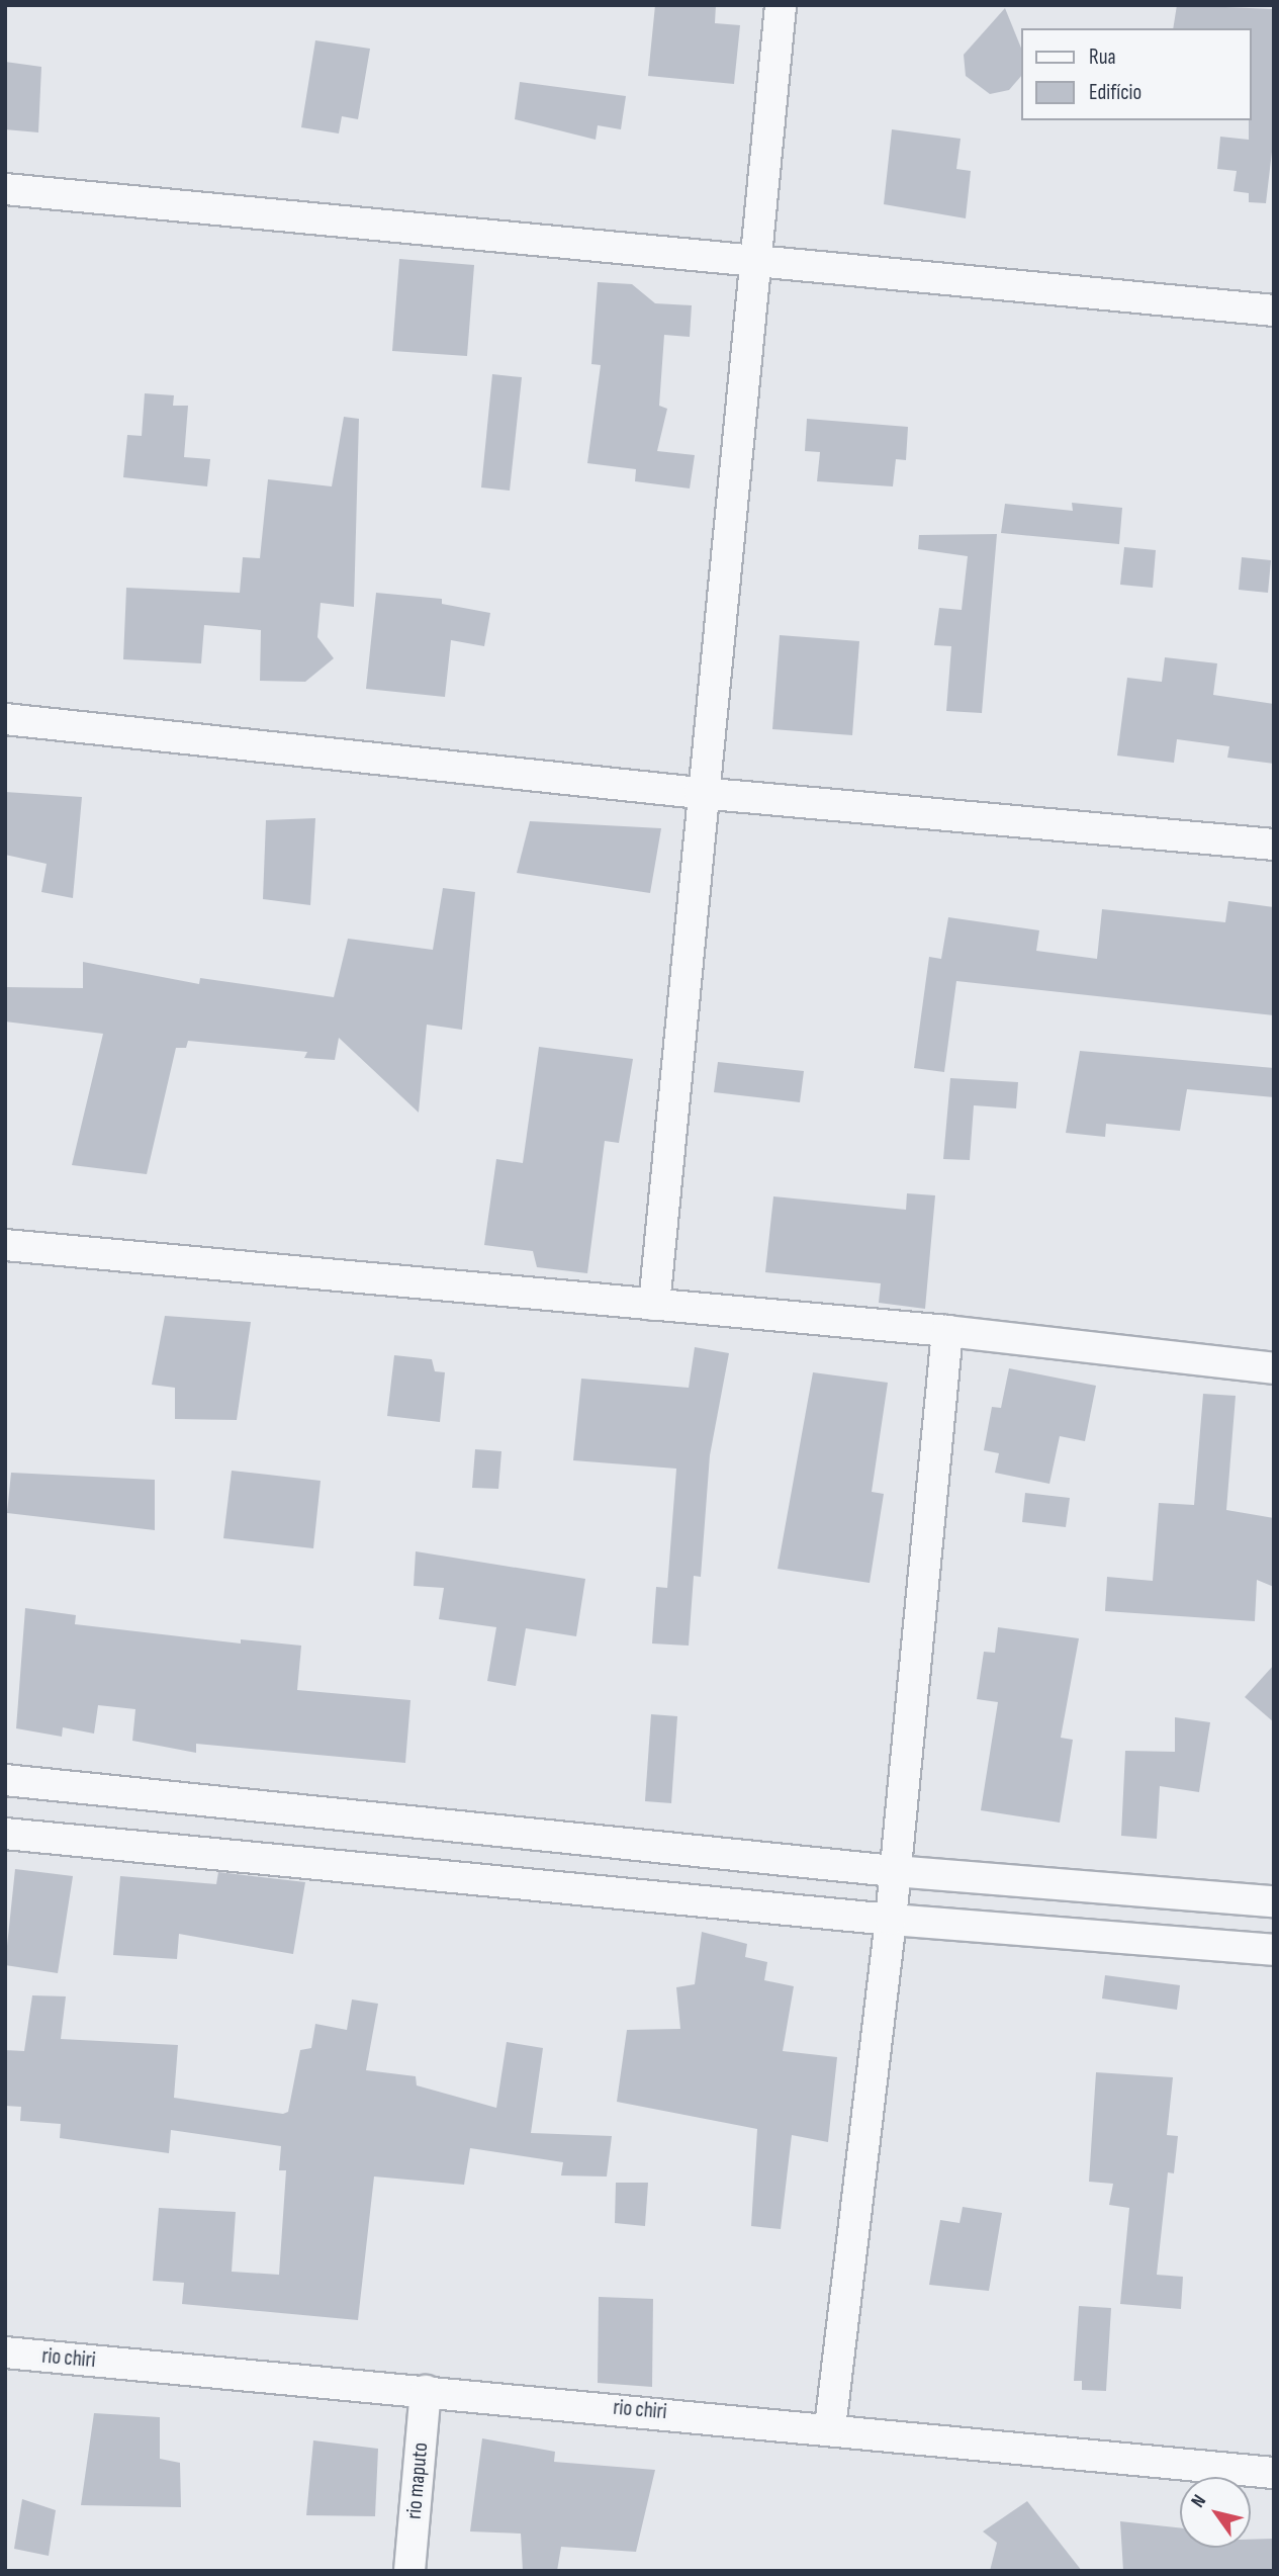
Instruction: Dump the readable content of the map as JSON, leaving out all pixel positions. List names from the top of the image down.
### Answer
{
  "streets": {
    "street": ["rio chiri", "rio maputo"]
  },
  "crossings": [
    ["rio chiri", "rio maputo"]
  ],
  "legend": ["Rua", "Edifício"],
  "north": "top left"
}
